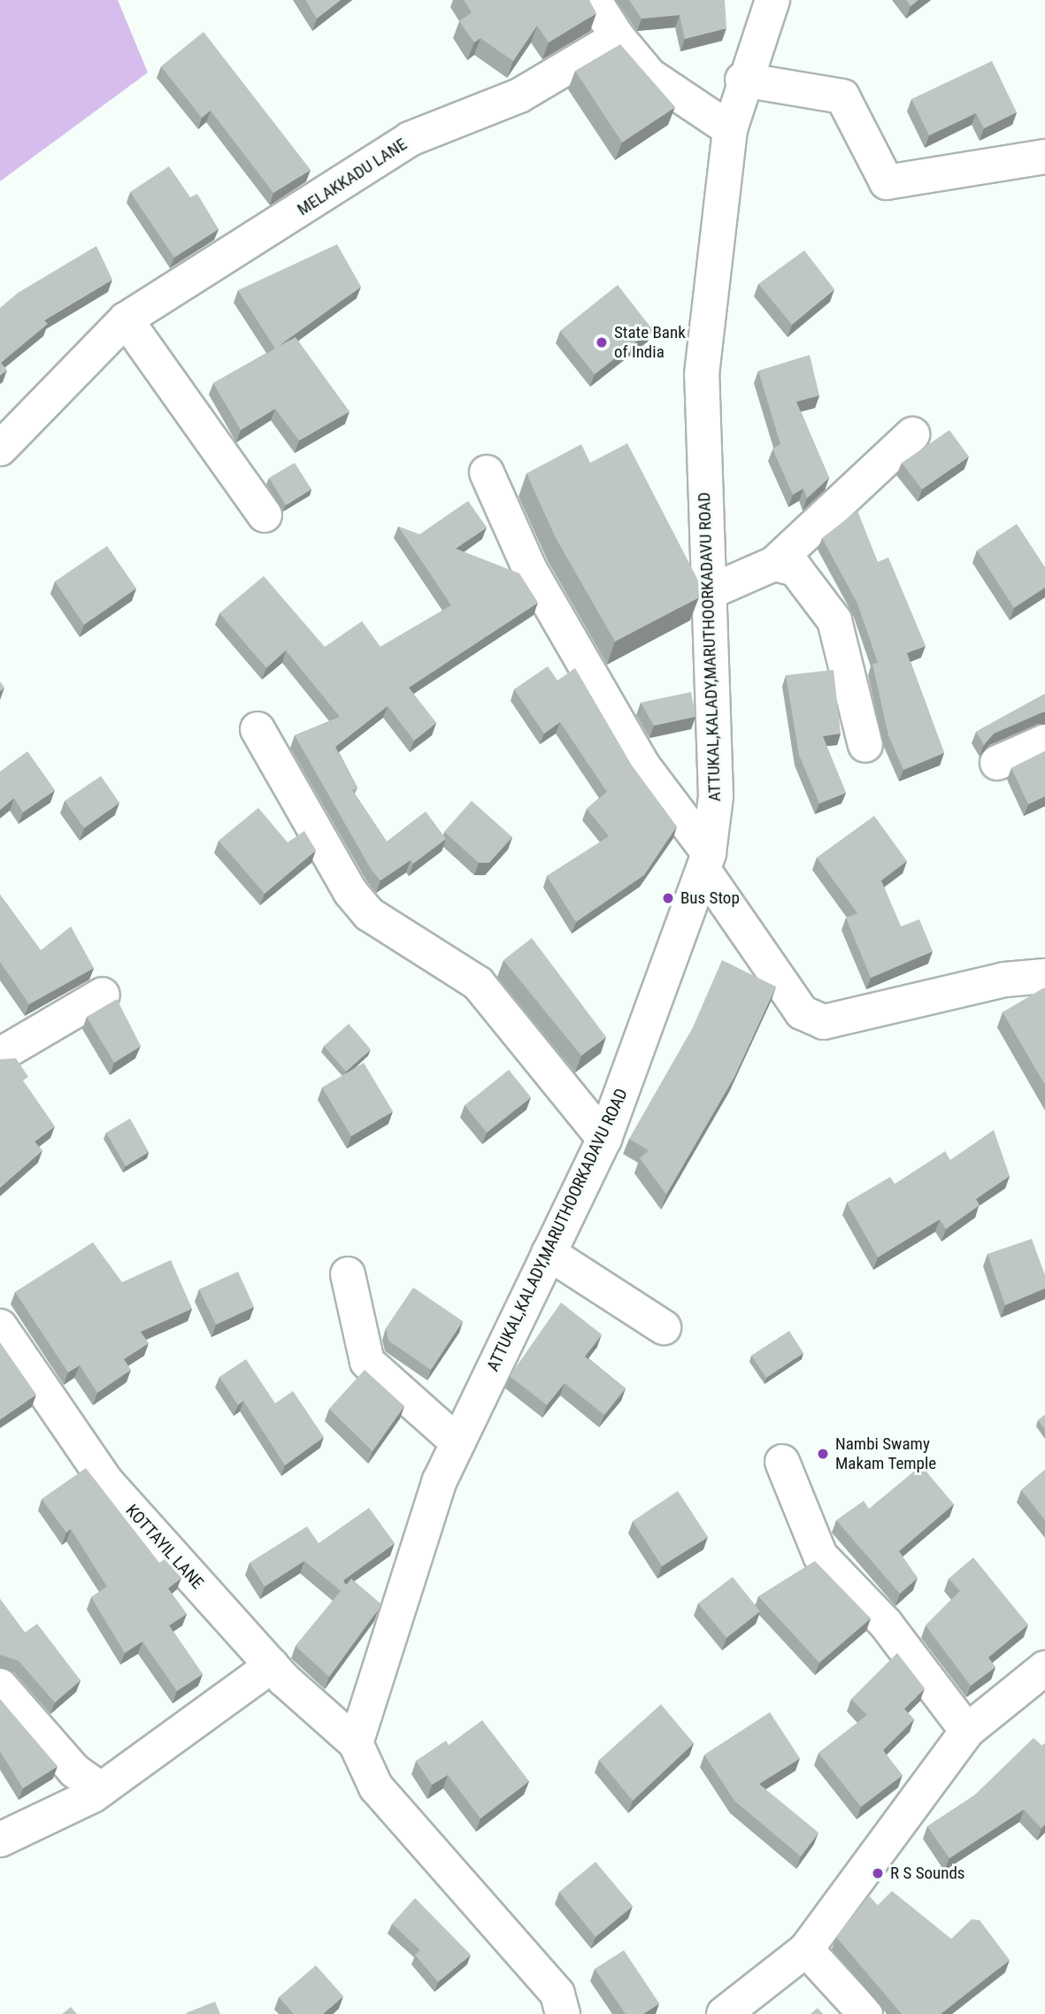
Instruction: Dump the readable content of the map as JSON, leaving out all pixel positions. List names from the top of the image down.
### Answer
{
  "streets": {
    "street": ["MELAKKADU LANE", "ATTUKAL,KALADY,MARUTHOORKADAVU ROAD", "KOTTAYIL LANE"]
  },
  "crossings": [
    ["ATTUKAL,KALADY,MARUTHOORKADAVU ROAD", "KOTTAYIL LANE"]
  ],
  "places": [
    "State Bank of India",
    "Bus Stop",
    "Nambi Swamy Makam Temple",
    "R S Sounds"
  ]
}
